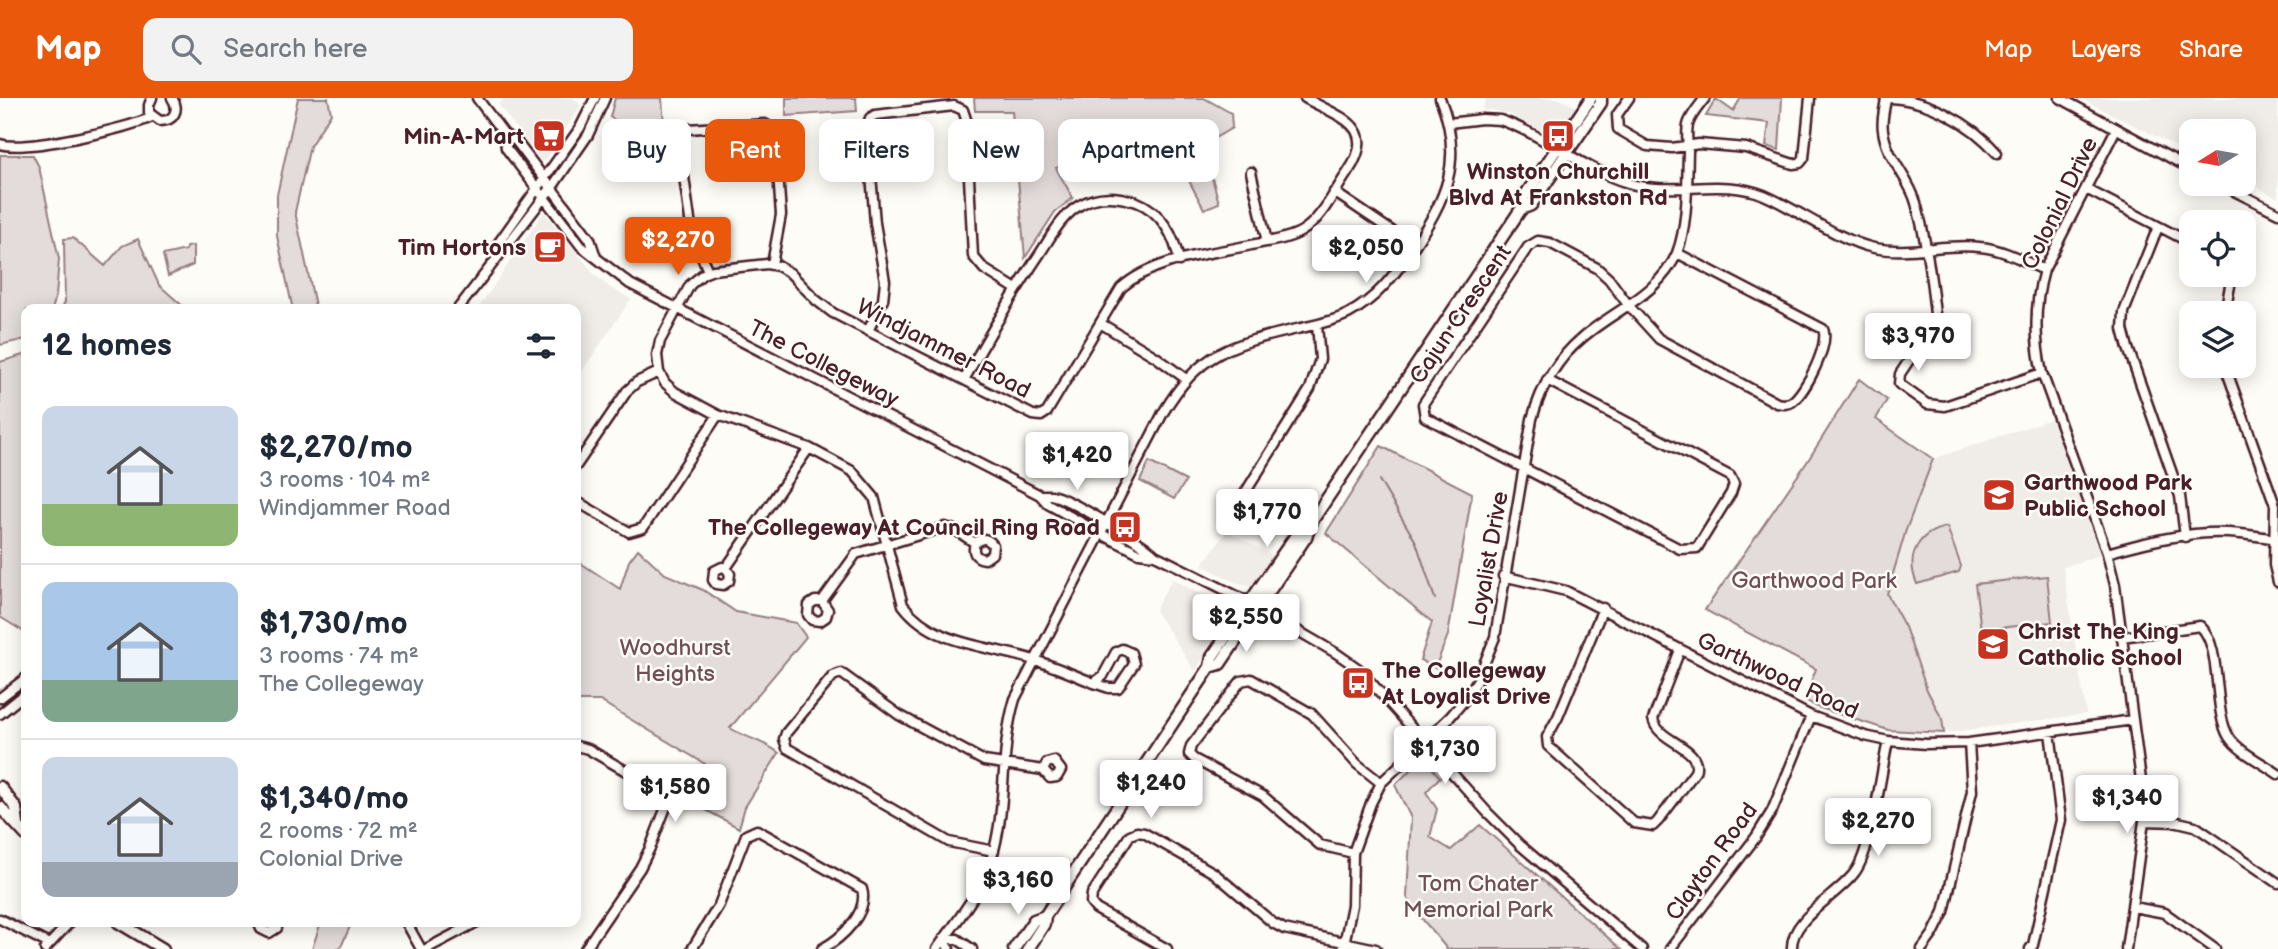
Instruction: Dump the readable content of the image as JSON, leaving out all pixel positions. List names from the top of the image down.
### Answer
{
  "streets": {
    "street": [
      "Colonial Drive",
      "Cajun Crescent",
      "Windjammer Road",
      "The Collegeway",
      "Loyalist Drive",
      "Garthwood Road",
      "Clayton Road"
    ]
  },
  "crossings": [
    ["Colonial Drive", "Garthwood Road"],
    ["Cajun Crescent", "Loyalist Drive"],
    ["The Collegeway", "Loyalist Drive"],
    ["Loyalist Drive", "Garthwood Road"],
    ["Garthwood Road", "Clayton Road"]
  ],
  "parks": ["Garthwood Park", "Woodhurst Heights", "Tom Chater Memorial Park"],
  "places": {
    "supermarket": ["Min-A-Mart"],
    "bus stop": ["Winston Churchill Blvd At Frankston Rd", "The Collegeway At Council Ring Road", "The Collegeway At Loyalist Drive"],
    "cafe": ["Tim Hortons"],
    "school or university": ["Garthwood Park Public School", "Christ The King Catholic School"]
  },
  "north": "left",
  "page": {
    "header": "Map",
    "search": "Search here",
    "nav": ["Map", "Layers", "Share"],
    "chip": [
      "Buy",
      "Rent",
      "Filters",
      "New",
      "Apartment"
    ],
    "price": [
      "$2,270",
      "$2,050",
      "$3,970",
      "$1,420",
      "$1,770",
      "$2,550",
      "$1,730",
      "$1,240",
      "$1,580",
      "$1,340",
      "$2,270",
      "$3,160"
    ],
    "heading": "12 homes",
    "list": [
      {
        "name": "$2,270/mo",
        "note": "3 rooms · 104 m² · Windjammer Road"
      },
      {
        "name": "$1,730/mo",
        "note": "3 rooms · 74 m² · The Collegeway"
      },
      {
        "name": "$1,340/mo",
        "note": "2 rooms · 72 m² · Colonial Drive"
      }
    ]
  }
}
